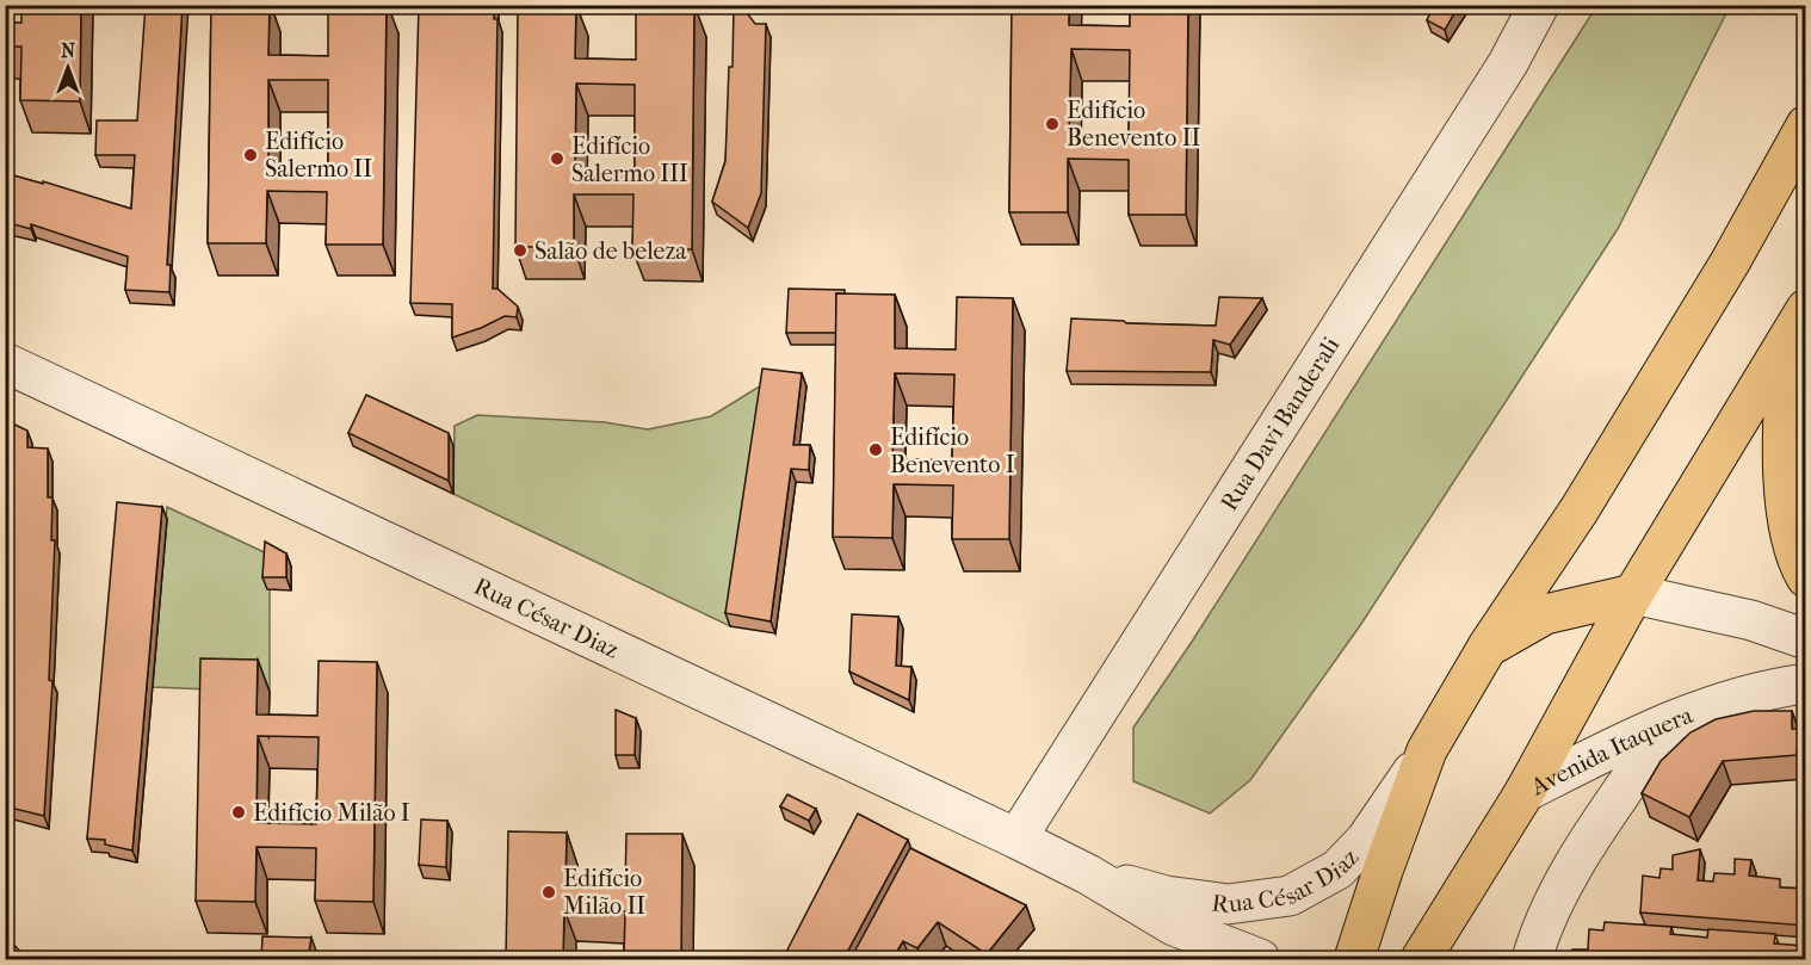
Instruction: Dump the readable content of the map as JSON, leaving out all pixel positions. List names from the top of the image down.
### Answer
{
  "streets": {
    "main road": ["Avenida Itaquera"],
    "street": ["Rua Davi Banderali", "Rua César Diaz"]
  },
  "crossings": [
    ["Rua Davi Banderali", "Rua César Diaz"]
  ],
  "places": [
    "Edifício Benevento II",
    "Edifício Salermo II",
    "Edifício Salermo III",
    "Salão de beleza",
    "Edifício Benevento I",
    "Edifício Milão I",
    "Edifício Milão II"
  ],
  "north": "top"
}
